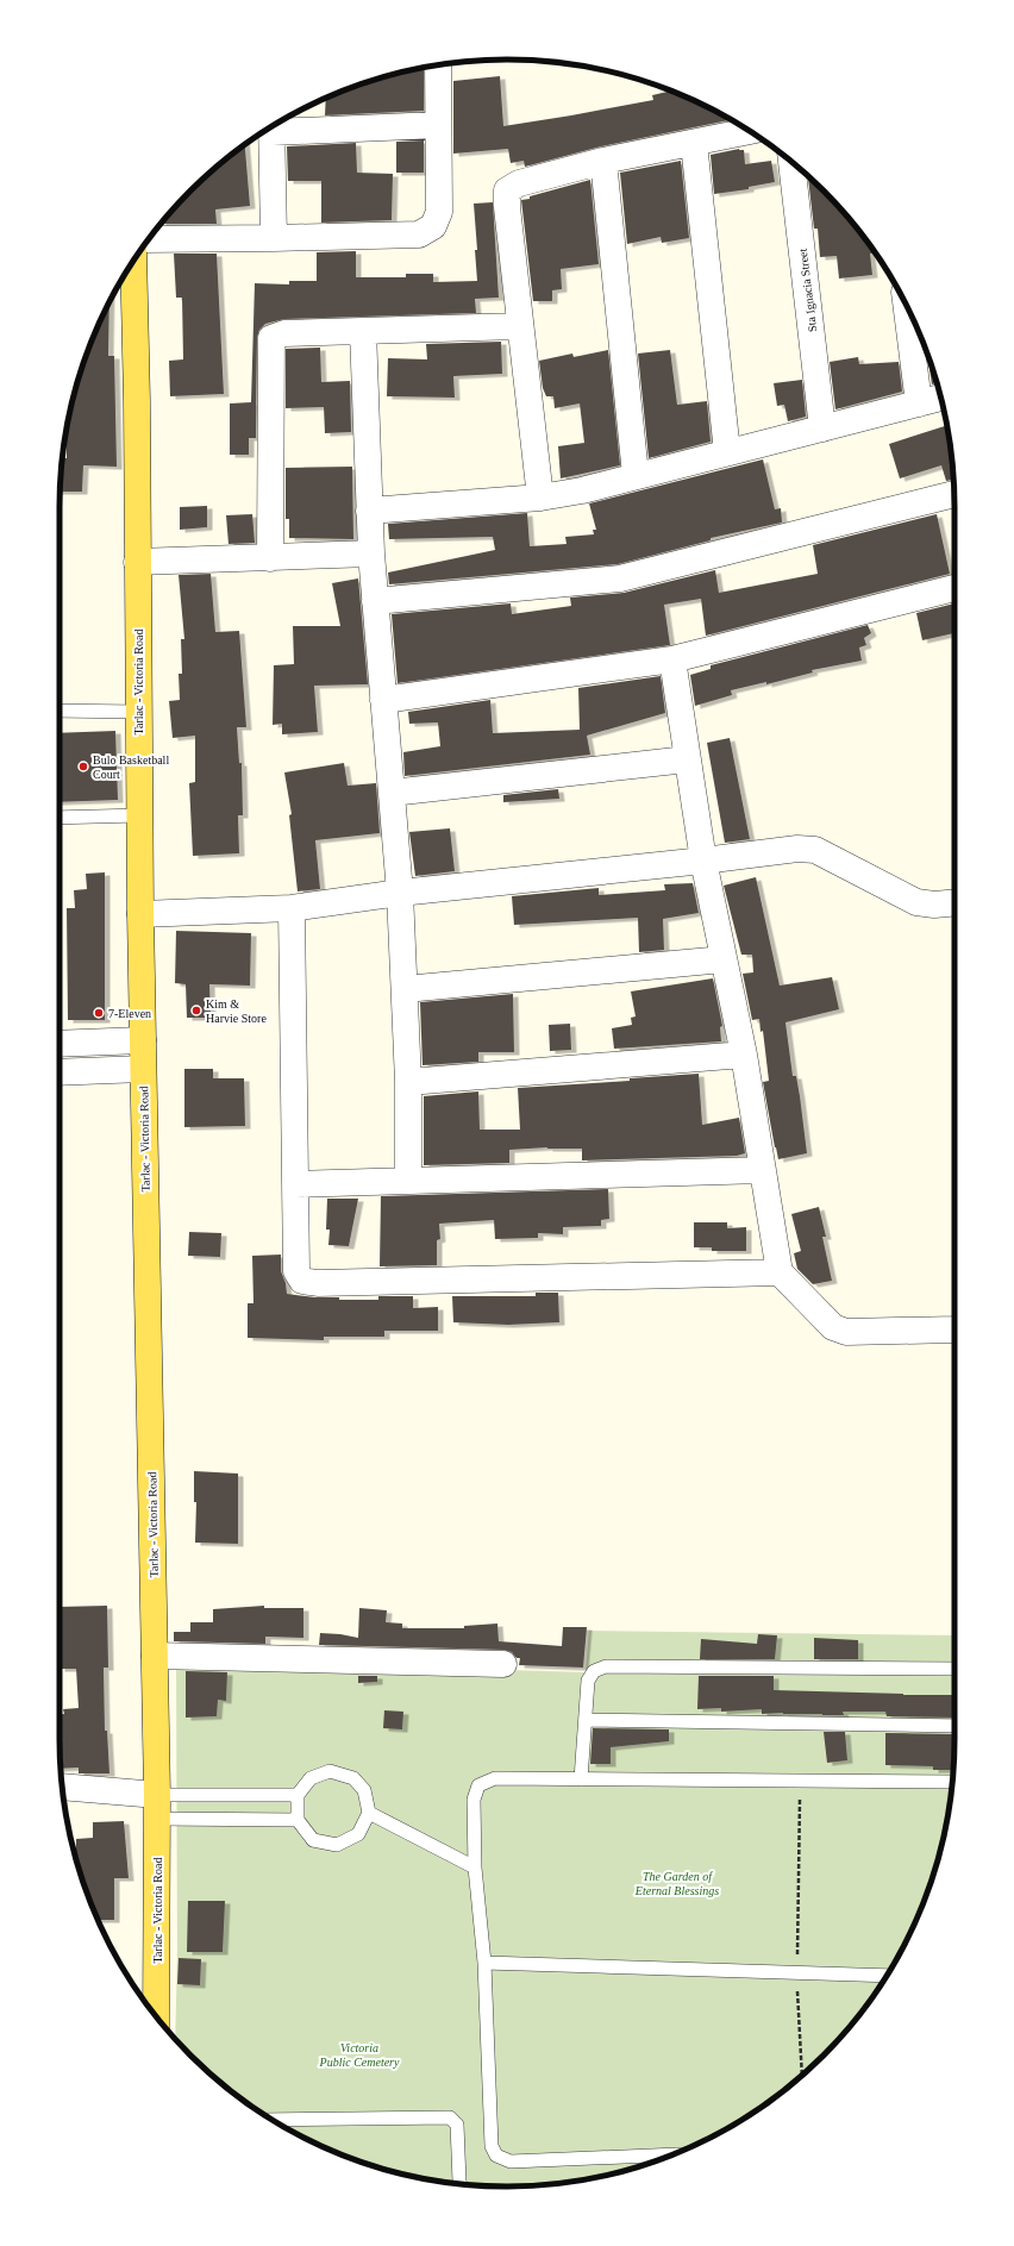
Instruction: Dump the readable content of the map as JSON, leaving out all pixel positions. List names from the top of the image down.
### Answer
{
  "streets": {
    "main road": ["Tarlac - Victoria Road"],
    "street": ["Sta Ignacia Street"]
  },
  "parks": ["The Garden of Eternal Blessings", "Victoria Public Cemetery"],
  "places": ["Bulo Basketball Court", "Kim & Harvie Store", "7-Eleven"]
}
